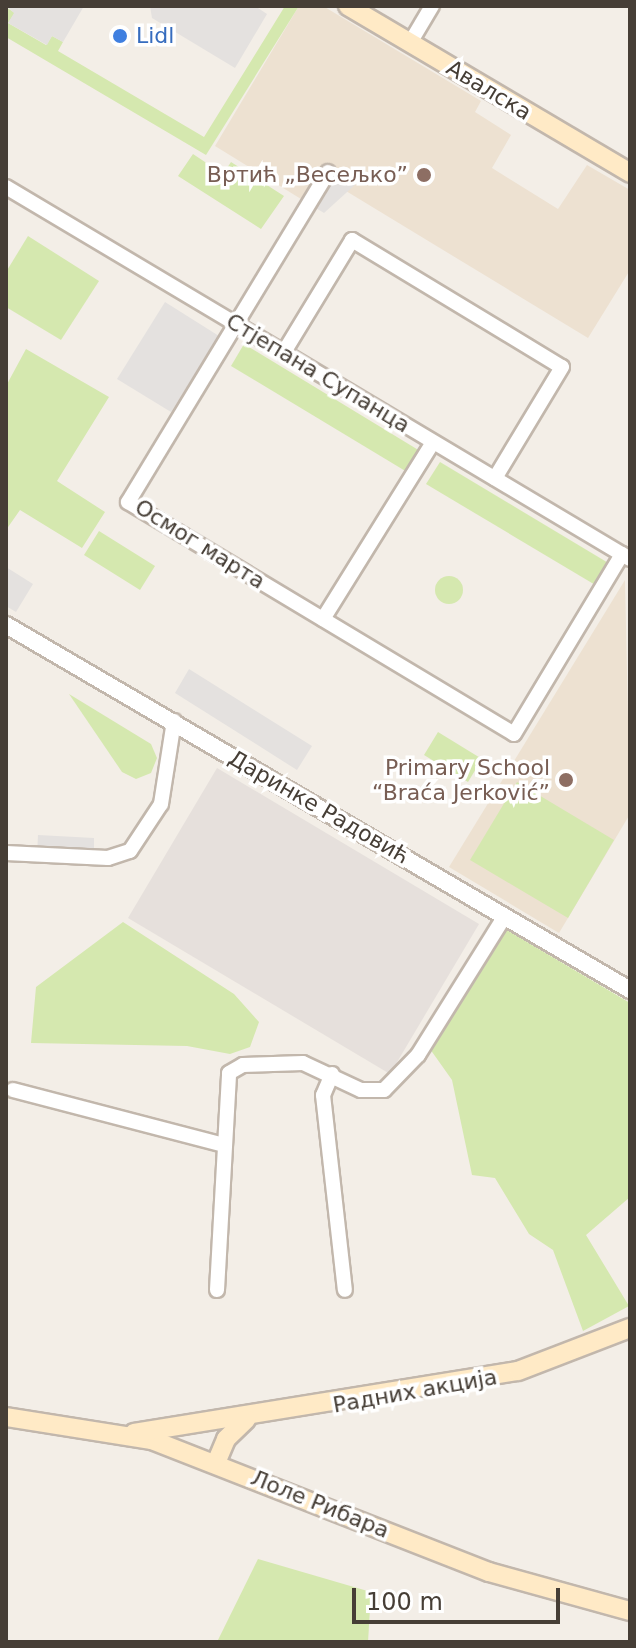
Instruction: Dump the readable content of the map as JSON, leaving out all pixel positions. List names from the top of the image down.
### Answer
{
  "streets": {
    "main road": ["Авалска", "Радних акција", "Лоле Рибара"],
    "street": ["Стјепана Супанца", "Осмог марта", "Даринке Радовић"]
  },
  "crossings": [
    ["Стјепана Супанца", "Осмог марта"],
    ["Радних акција", "Лоле Рибара"]
  ],
  "places": ["Lidl", "Вртић „Весељко”", "Primary School “Braća Jerković”"],
  "scale_bar": "100 m"
}
